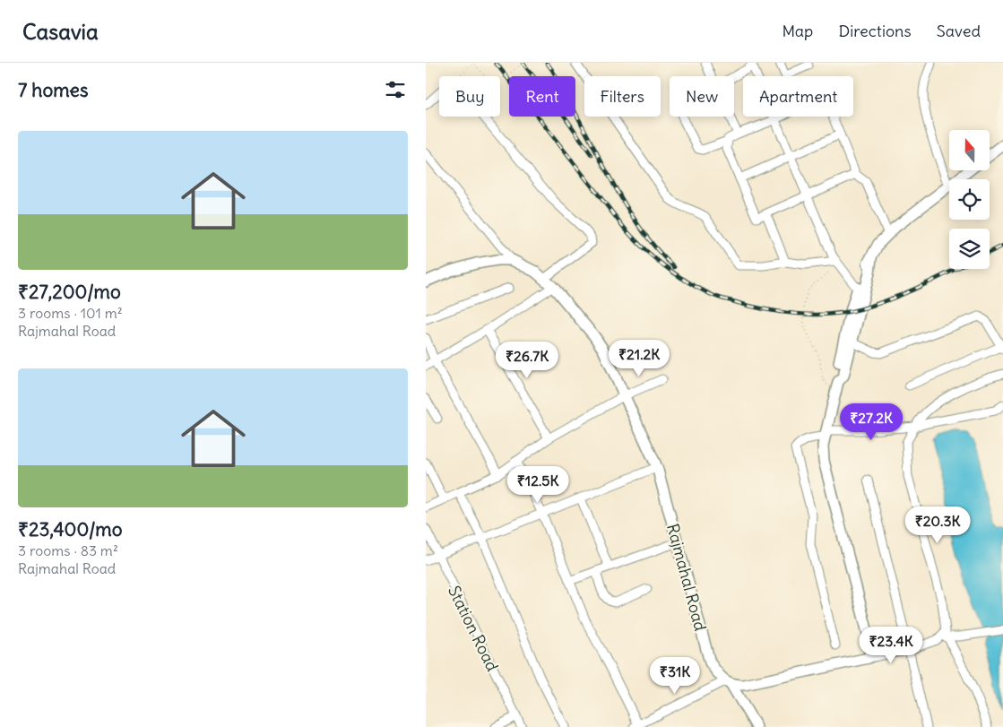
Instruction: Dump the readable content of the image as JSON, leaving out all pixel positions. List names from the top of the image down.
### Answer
{
  "streets": {
    "main road": ["Rajmahal Road"],
    "street": ["Station Road"]
  },
  "north": "top",
  "page": {
    "header": "Casavia",
    "nav": ["Map", "Directions", "Saved"],
    "heading": "7 homes",
    "chip": [
      "Buy",
      "Rent",
      "Filters",
      "New",
      "Apartment"
    ],
    "list": [
      {
        "name": "₹27,200/mo",
        "note": "3 rooms · 101 m² · Rajmahal Road"
      },
      {
        "name": "₹23,400/mo",
        "note": "3 rooms · 83 m² · Rajmahal Road"
      }
    ],
    "price": [
      "₹21.2K",
      "₹26.7K",
      "₹27.2K",
      "₹12.5K",
      "₹20.3K",
      "₹23.4K",
      "₹31K"
    ]
  }
}
